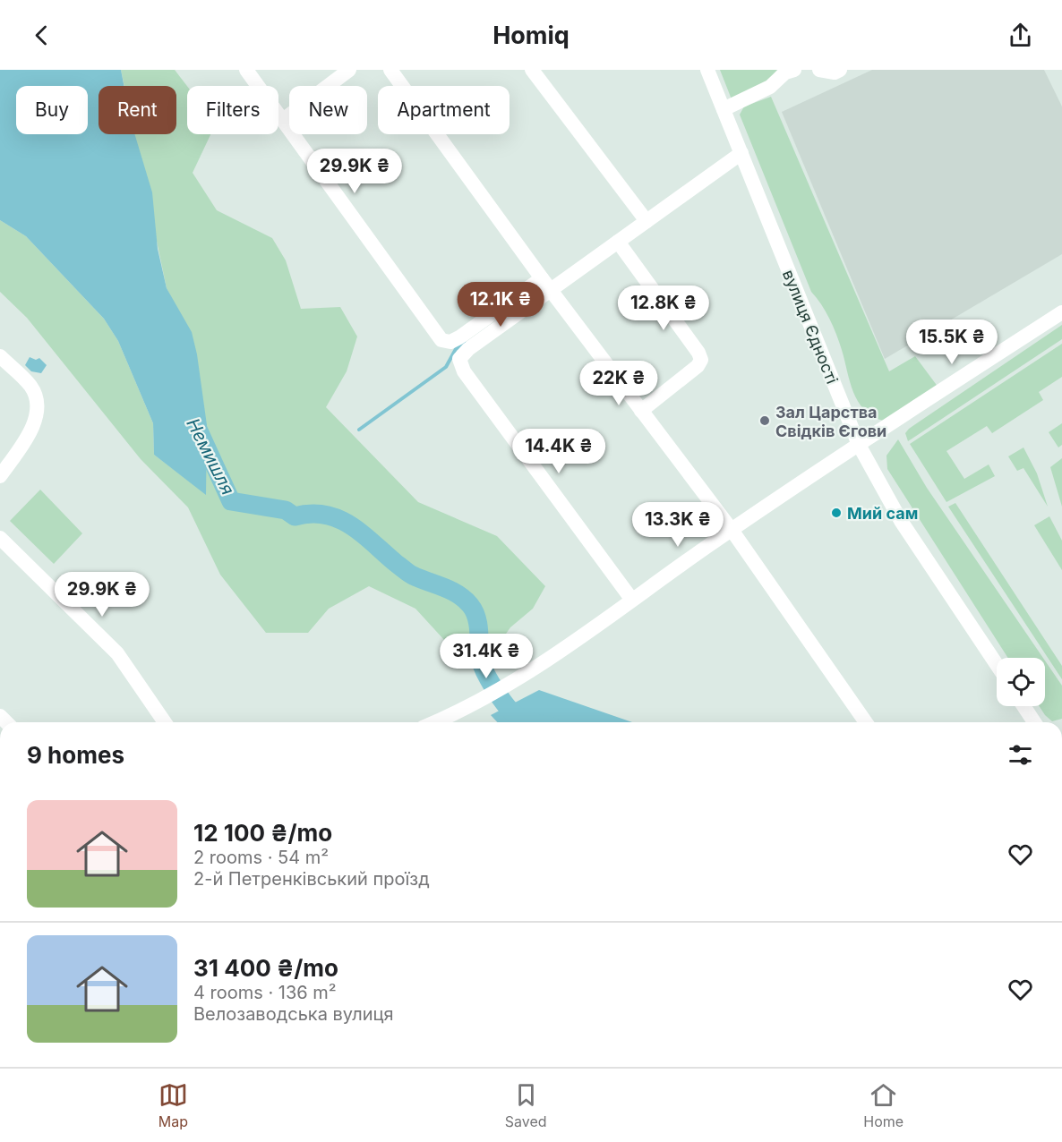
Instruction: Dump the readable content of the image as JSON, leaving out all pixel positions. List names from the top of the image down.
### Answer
{
  "streets": {
    "street": ["вулиця Єдності"]
  },
  "water": ["Немишля"],
  "places": ["Зал Царства Свідків Єгови", "Мий сам"],
  "page": {
    "header": "Homiq",
    "chip": [
      "Buy",
      "Rent",
      "Filters",
      "New",
      "Apartment"
    ],
    "price": [
      "29.9K ₴",
      "12.1K ₴",
      "12.8K ₴",
      "15.5K ₴",
      "22K ₴",
      "14.4K ₴",
      "13.3K ₴",
      "29.9K ₴",
      "31.4K ₴"
    ],
    "heading": "9 homes",
    "list": [
      {
        "name": "12 100 ₴/mo",
        "note": "2 rooms · 54 m² · 2-й Петренківський проїзд"
      },
      {
        "name": "31 400 ₴/mo",
        "note": "4 rooms · 136 m² · Велозаводська вулиця"
      }
    ],
    "tabs": ["Map", "Saved", "Home"]
  }
}
